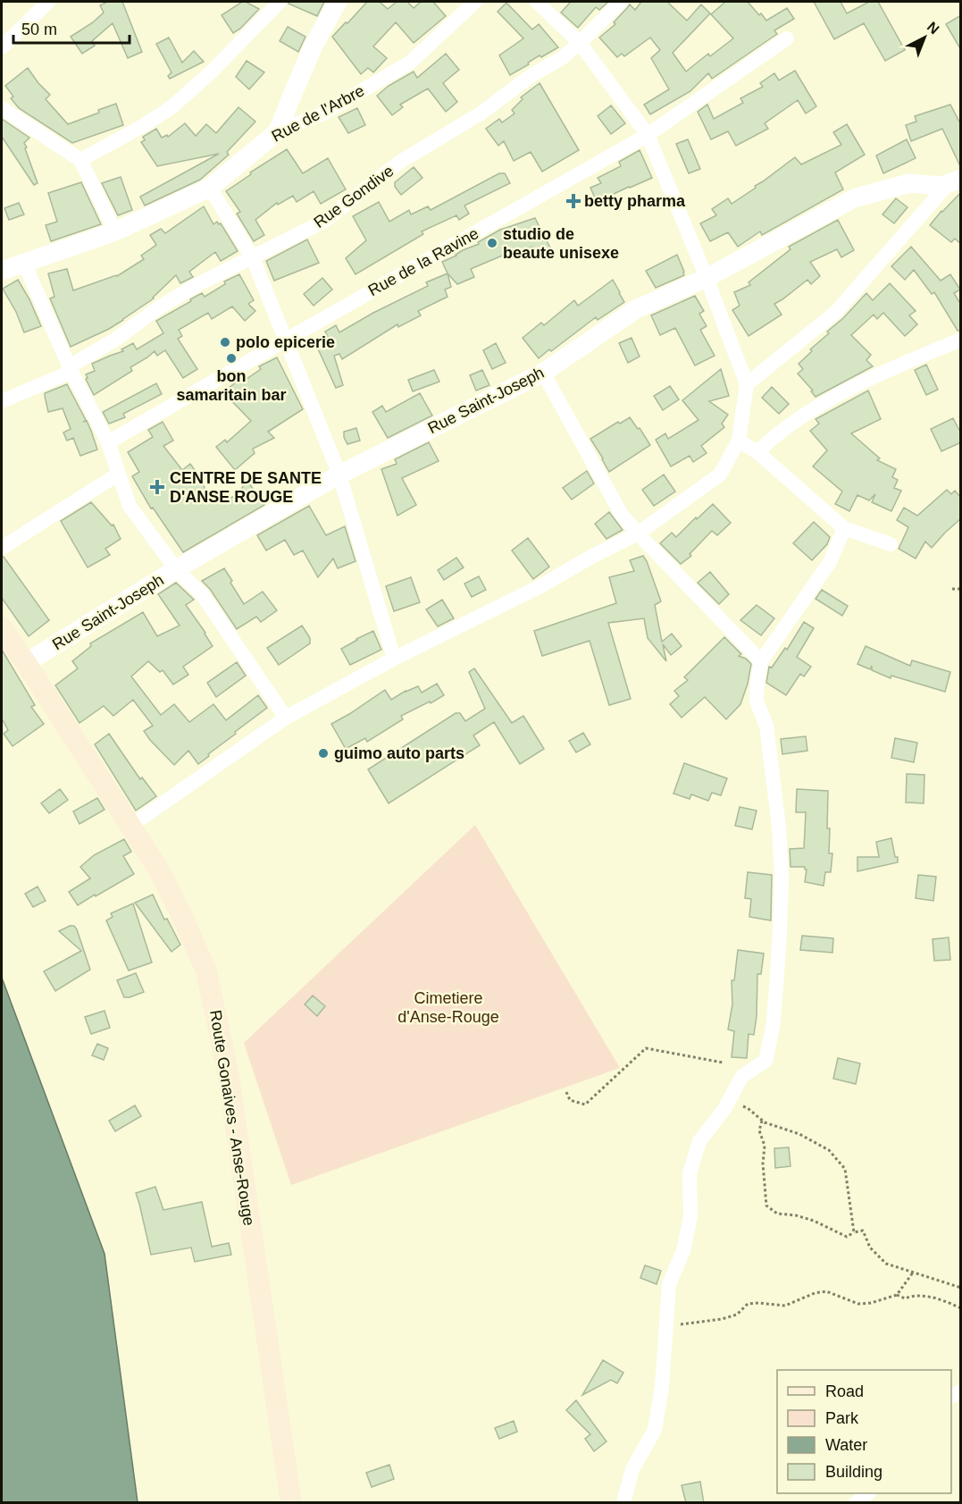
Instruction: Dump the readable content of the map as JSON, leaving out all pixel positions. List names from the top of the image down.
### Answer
{
  "streets": {
    "main road": ["Route Gonaives - Anse-Rouge"],
    "street": [
      "Rue de l'Arbre",
      "Rue Gondive",
      "Rue de la Ravine",
      "Rue Saint-Joseph"
    ]
  },
  "crossings": [
    ["Rue Saint-Joseph", "Route Gonaives - Anse-Rouge"]
  ],
  "parks": ["Cimetiere d'Anse-Rouge"],
  "places": {
    "health": ["betty pharma", "CENTRE DE SANTE D'ANSE ROUGE"],
    "other": [
      "studio de beaute unisexe",
      "polo epicerie",
      "bon samaritain bar",
      "guimo auto parts"
    ]
  },
  "legend": [
    "Road",
    "Park",
    "Water",
    "Building"
  ],
  "scale_bar": "50 m",
  "north": "top right"
}
